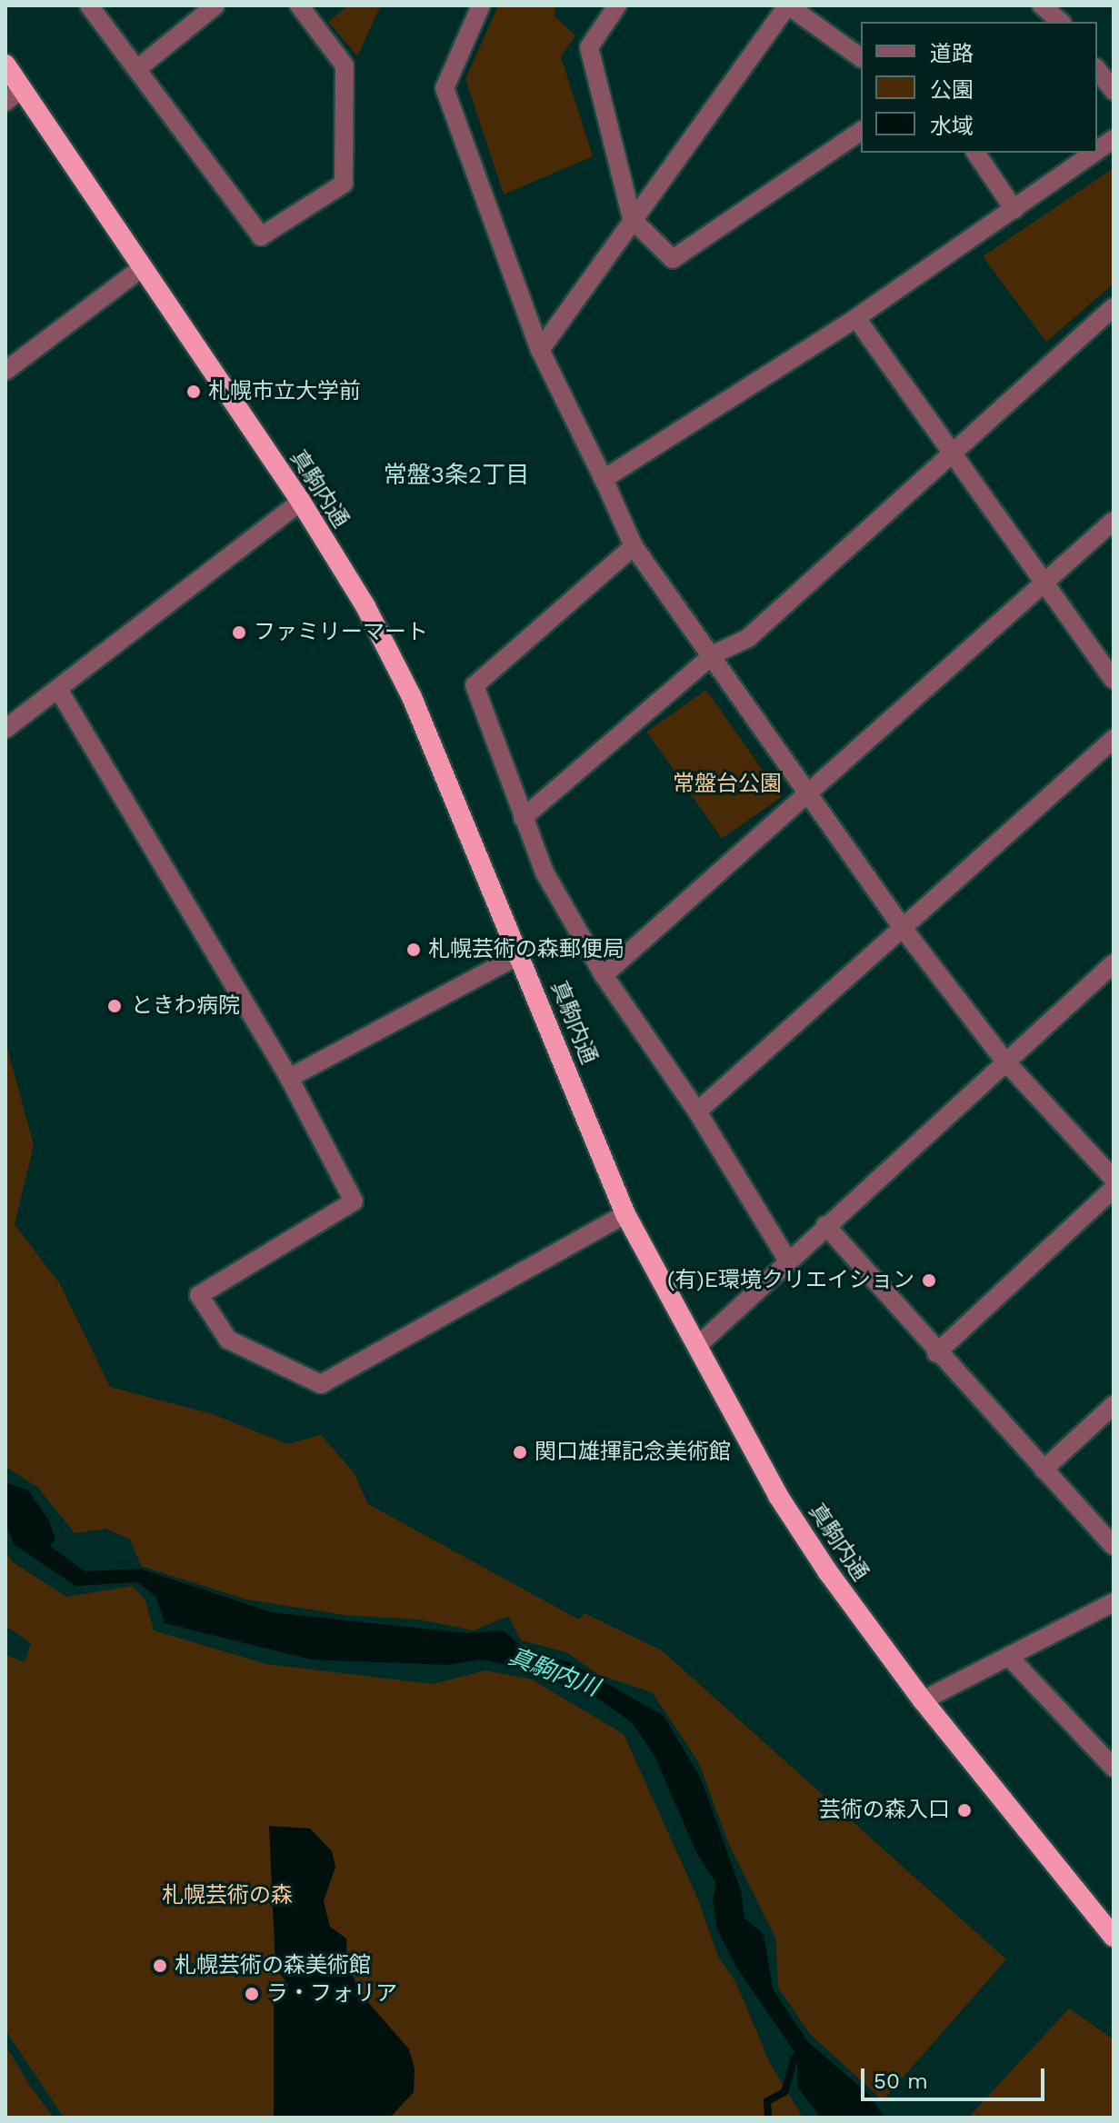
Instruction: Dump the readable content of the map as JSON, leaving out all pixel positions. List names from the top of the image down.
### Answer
{
  "streets": {
    "highway": ["真駒内通"]
  },
  "districts": ["常盤3条2丁目"],
  "water": ["真駒内川"],
  "parks": ["常盤台公園", "札幌芸術の森"],
  "places": [
    "札幌市立大学前",
    "ファミリーマート",
    "札幌芸術の森郵便局",
    "ときわ病院",
    "(有)E環境クリエイション",
    "関口雄揮記念美術館",
    "芸術の森入口",
    "札幌芸術の森美術館",
    "ラ・フォリア"
  ],
  "legend": ["道路", "公園", "水域"],
  "scale_bar": "50 m"
}
